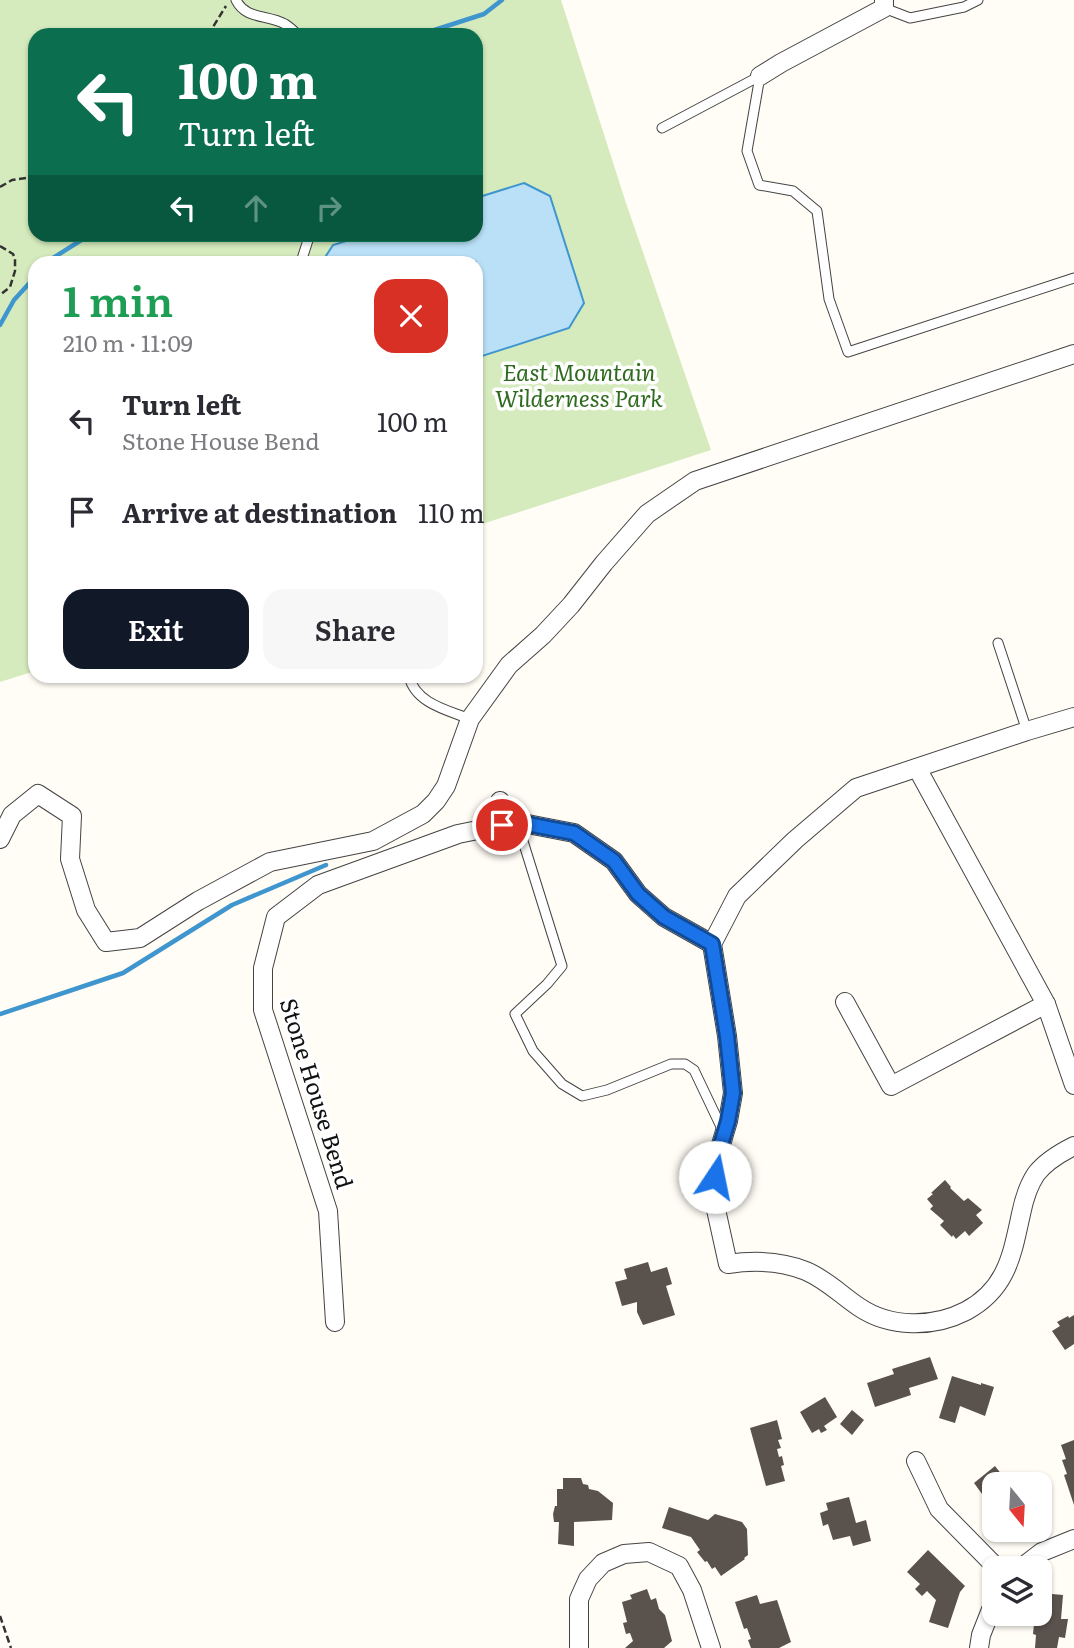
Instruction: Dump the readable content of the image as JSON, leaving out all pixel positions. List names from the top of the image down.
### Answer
{
  "streets": {
    "street": ["Stone House Bend"]
  },
  "parks": ["East Mountain Wilderness Park"],
  "north": "bottom",
  "page": {
    "turn": ["100 m", "Turn left"],
    "heading": ["1 min", "210 m · 11:09"],
    "list": [
      {
        "name": "Turn left",
        "note": "Stone House Bend",
        "value": "100 m"
      },
      {
        "name": "Arrive at destination",
        "value": "110 m"
      }
    ],
    "buttons": ["Exit", "Share"]
  }
}
